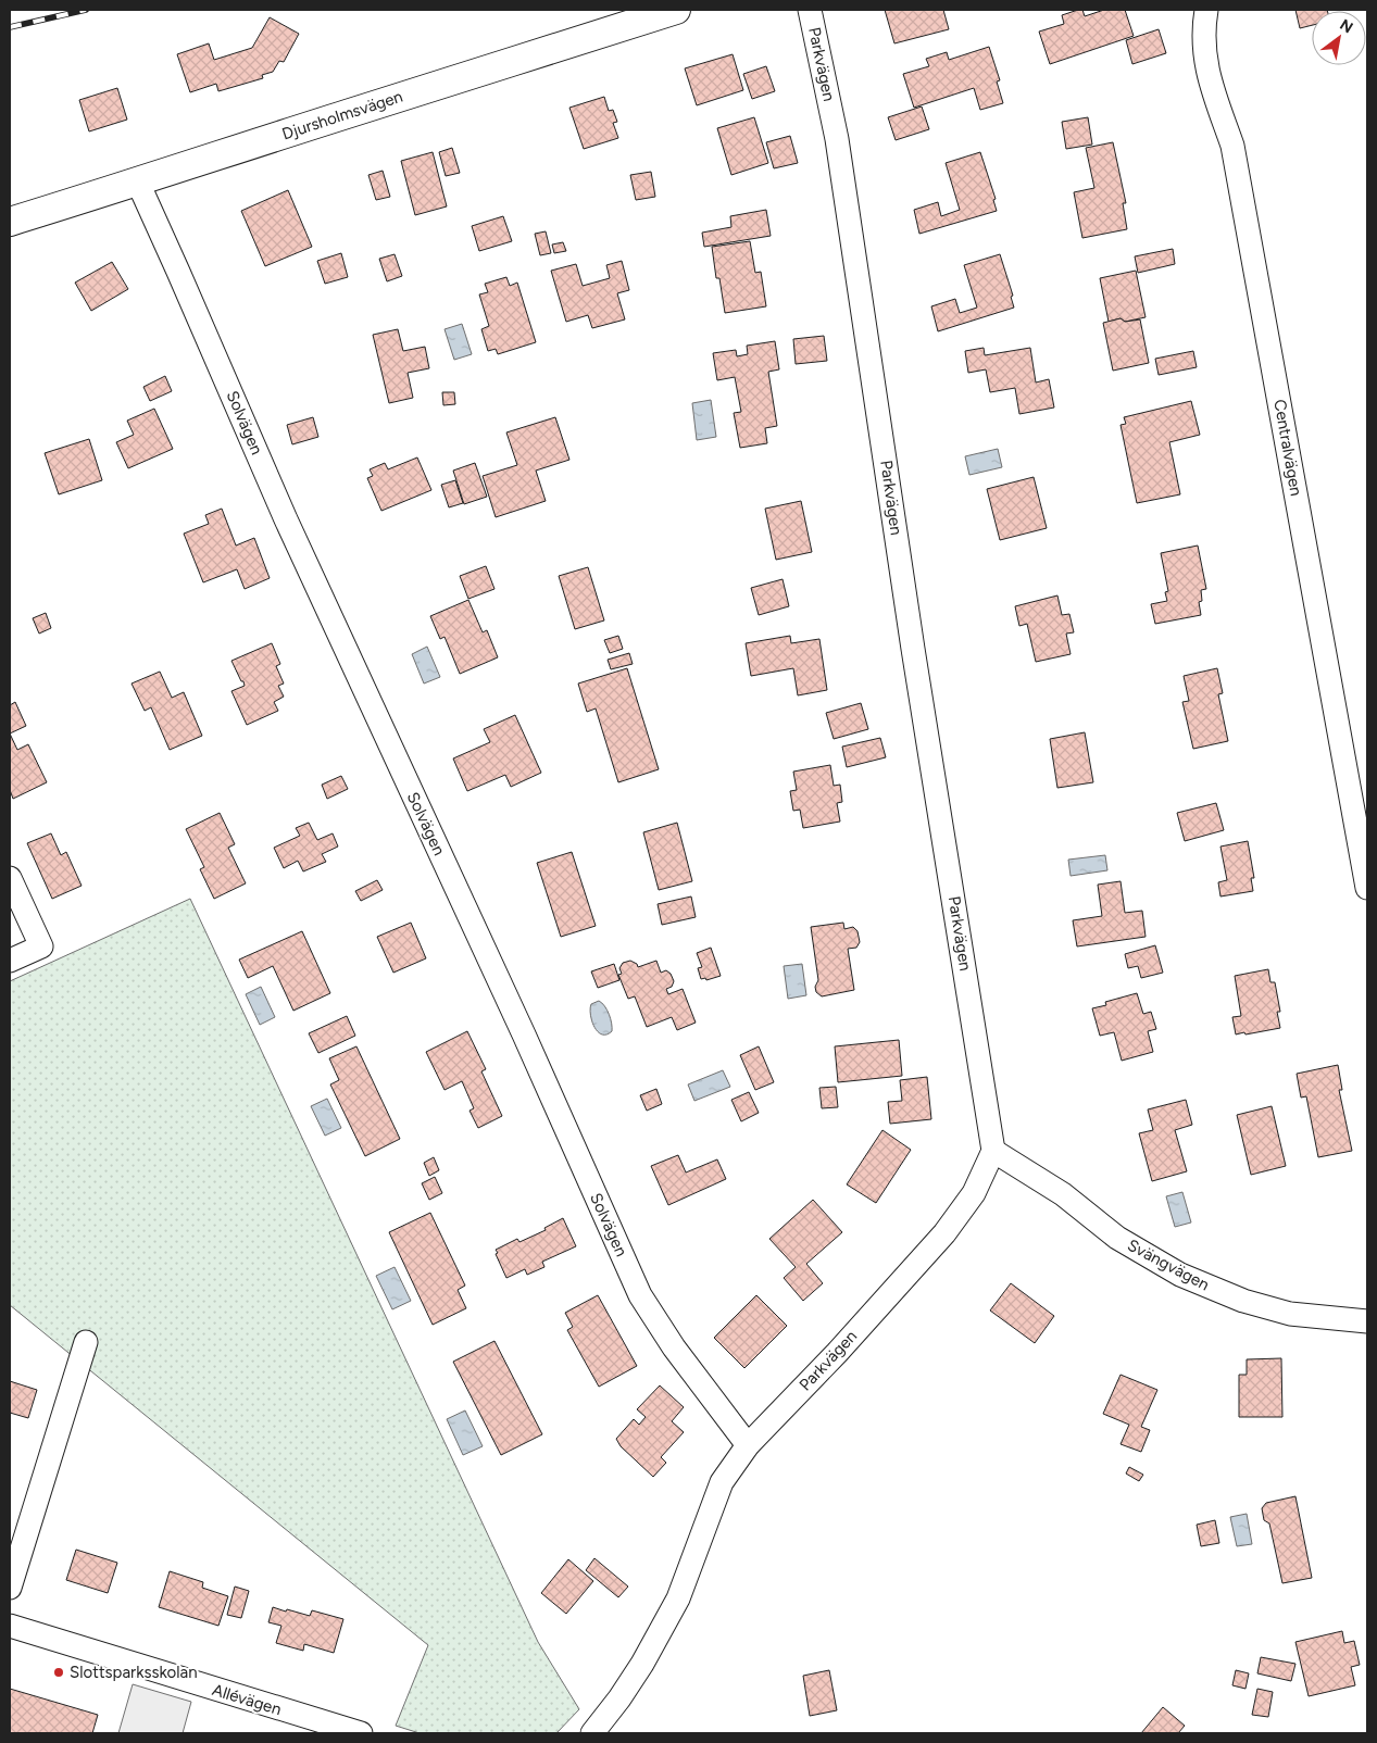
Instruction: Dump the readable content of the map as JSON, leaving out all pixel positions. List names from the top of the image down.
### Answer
{
  "streets": {
    "street": [
      "Parkvägen",
      "Djursholmsvägen",
      "Solvägen",
      "Centralvägen",
      "Svängvägen",
      "Allévägen"
    ]
  },
  "crossings": [
    ["Parkvägen", "Solvägen"],
    ["Parkvägen", "Svängvägen"],
    ["Djursholmsvägen", "Solvägen"]
  ],
  "places": ["Slottsparksskolan"],
  "north": "top right"
}
